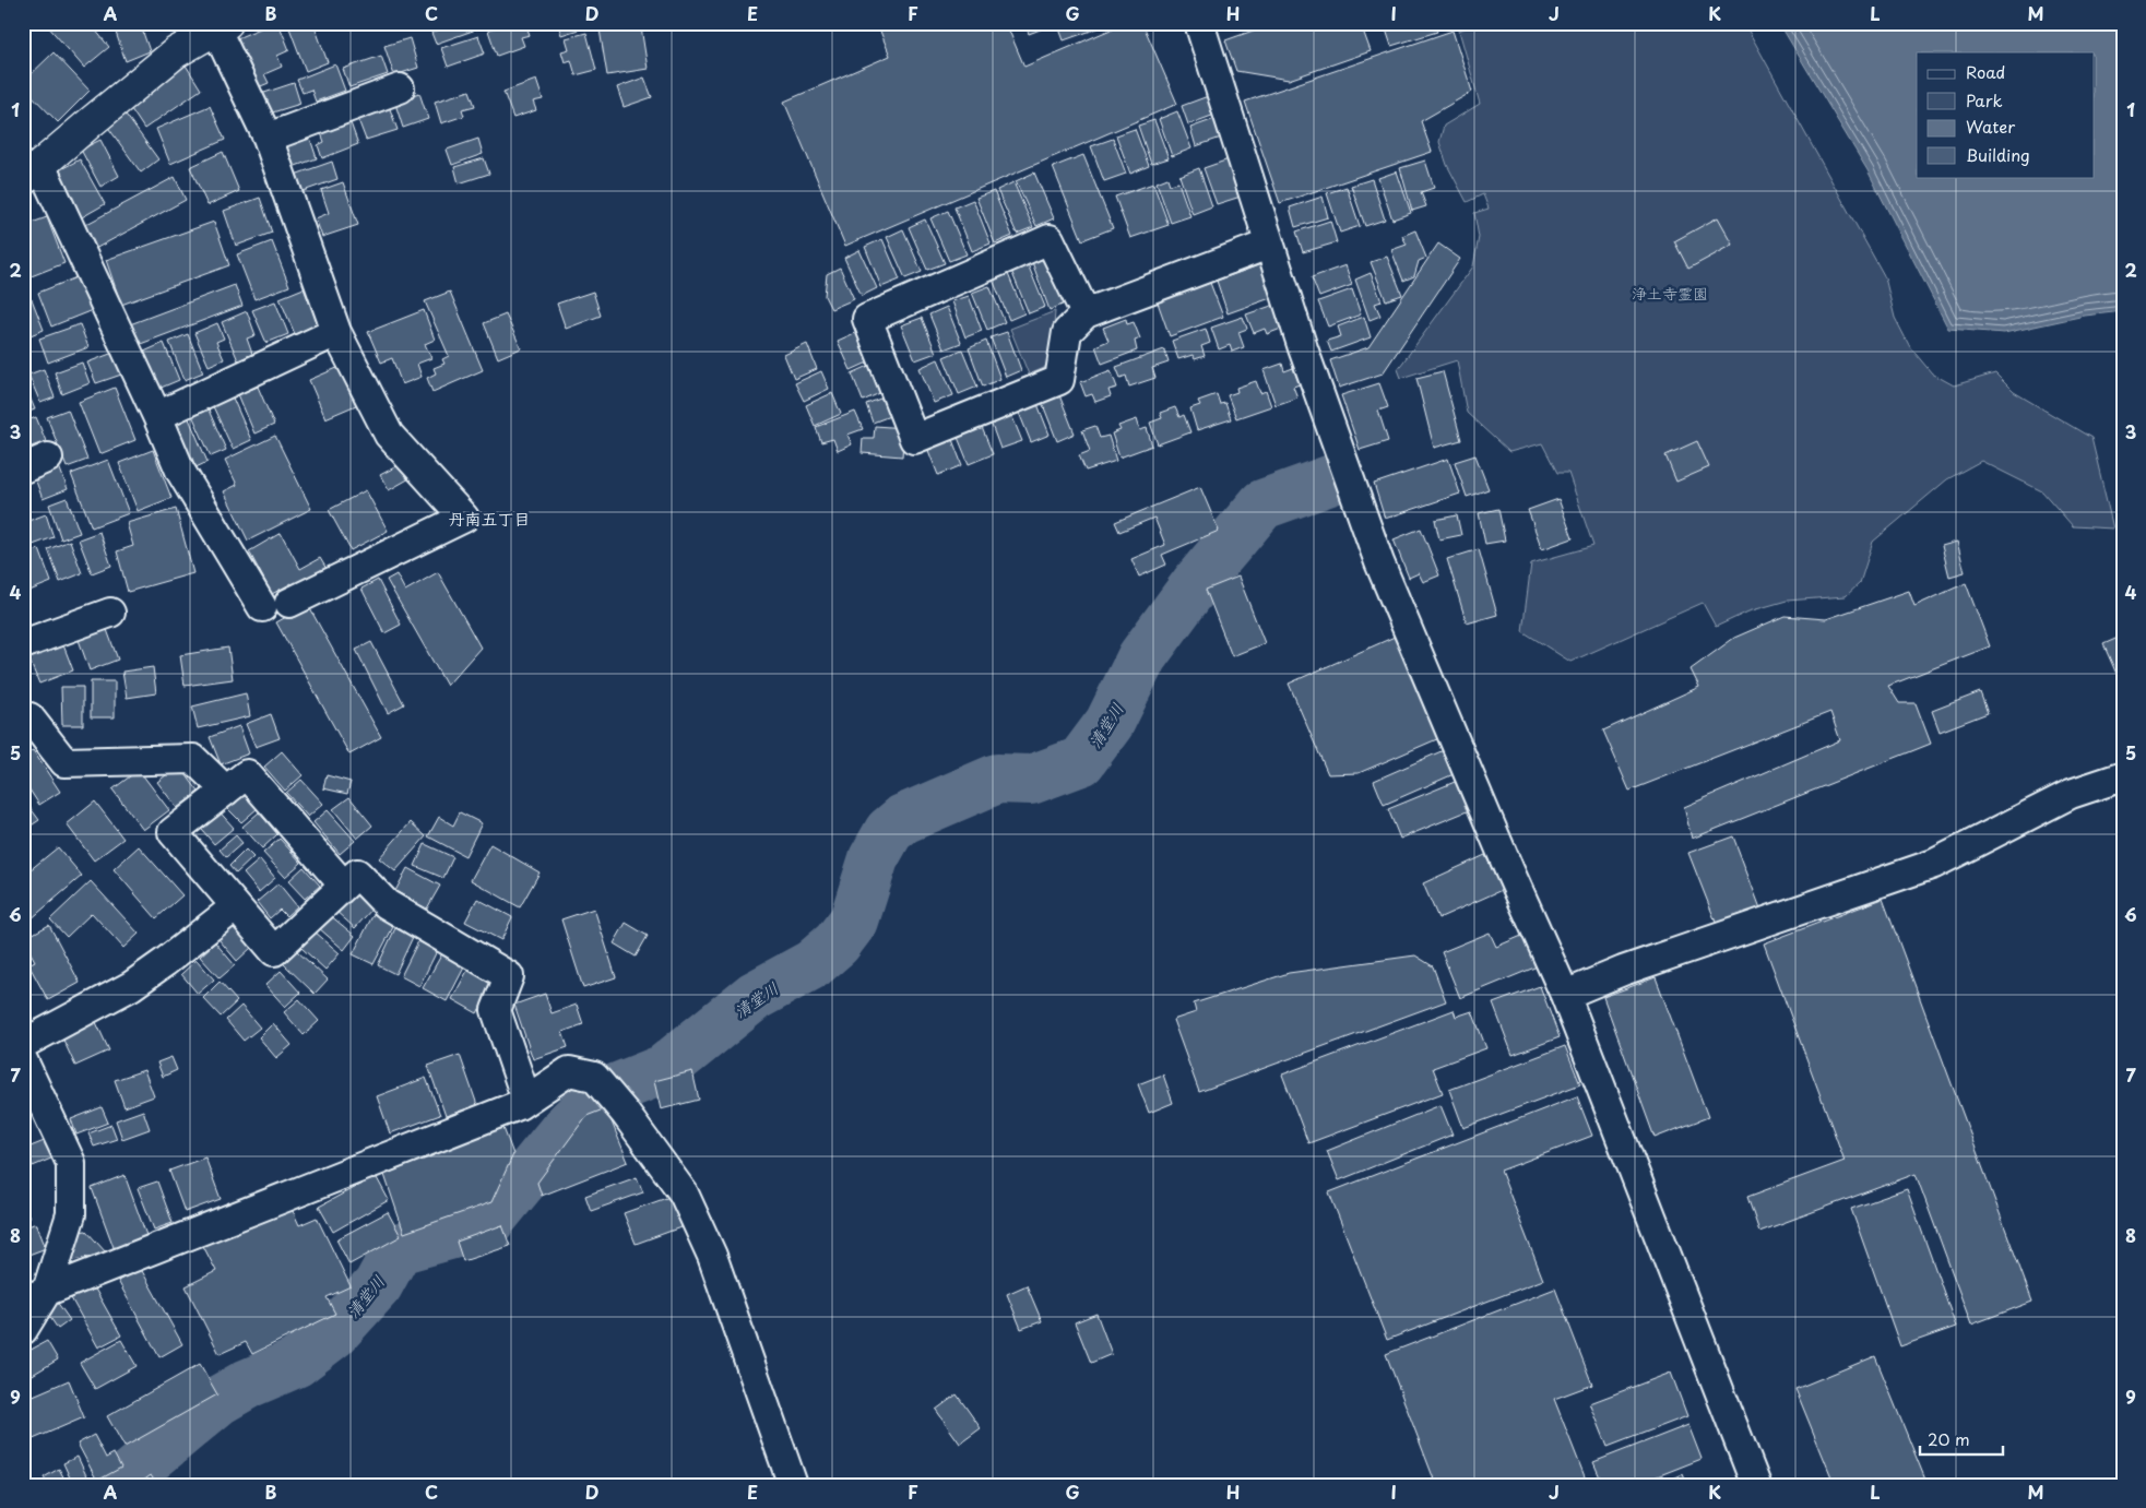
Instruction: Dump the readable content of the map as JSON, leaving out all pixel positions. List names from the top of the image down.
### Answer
{
  "districts": ["丹南五丁目"],
  "water": ["清堂川"],
  "parks": ["浄土寺霊園"],
  "legend": [
    "Road",
    "Park",
    "Water",
    "Building"
  ],
  "scale_bar": "20 m",
  "grid": {
    "columns": [
      "A",
      "B",
      "C",
      "D",
      "E",
      "F",
      "G",
      "H",
      "I",
      "J",
      "K",
      "L",
      "M"
    ],
    "rows": [
      "1",
      "2",
      "3",
      "4",
      "5",
      "6",
      "7",
      "8",
      "9"
    ]
  }
}
